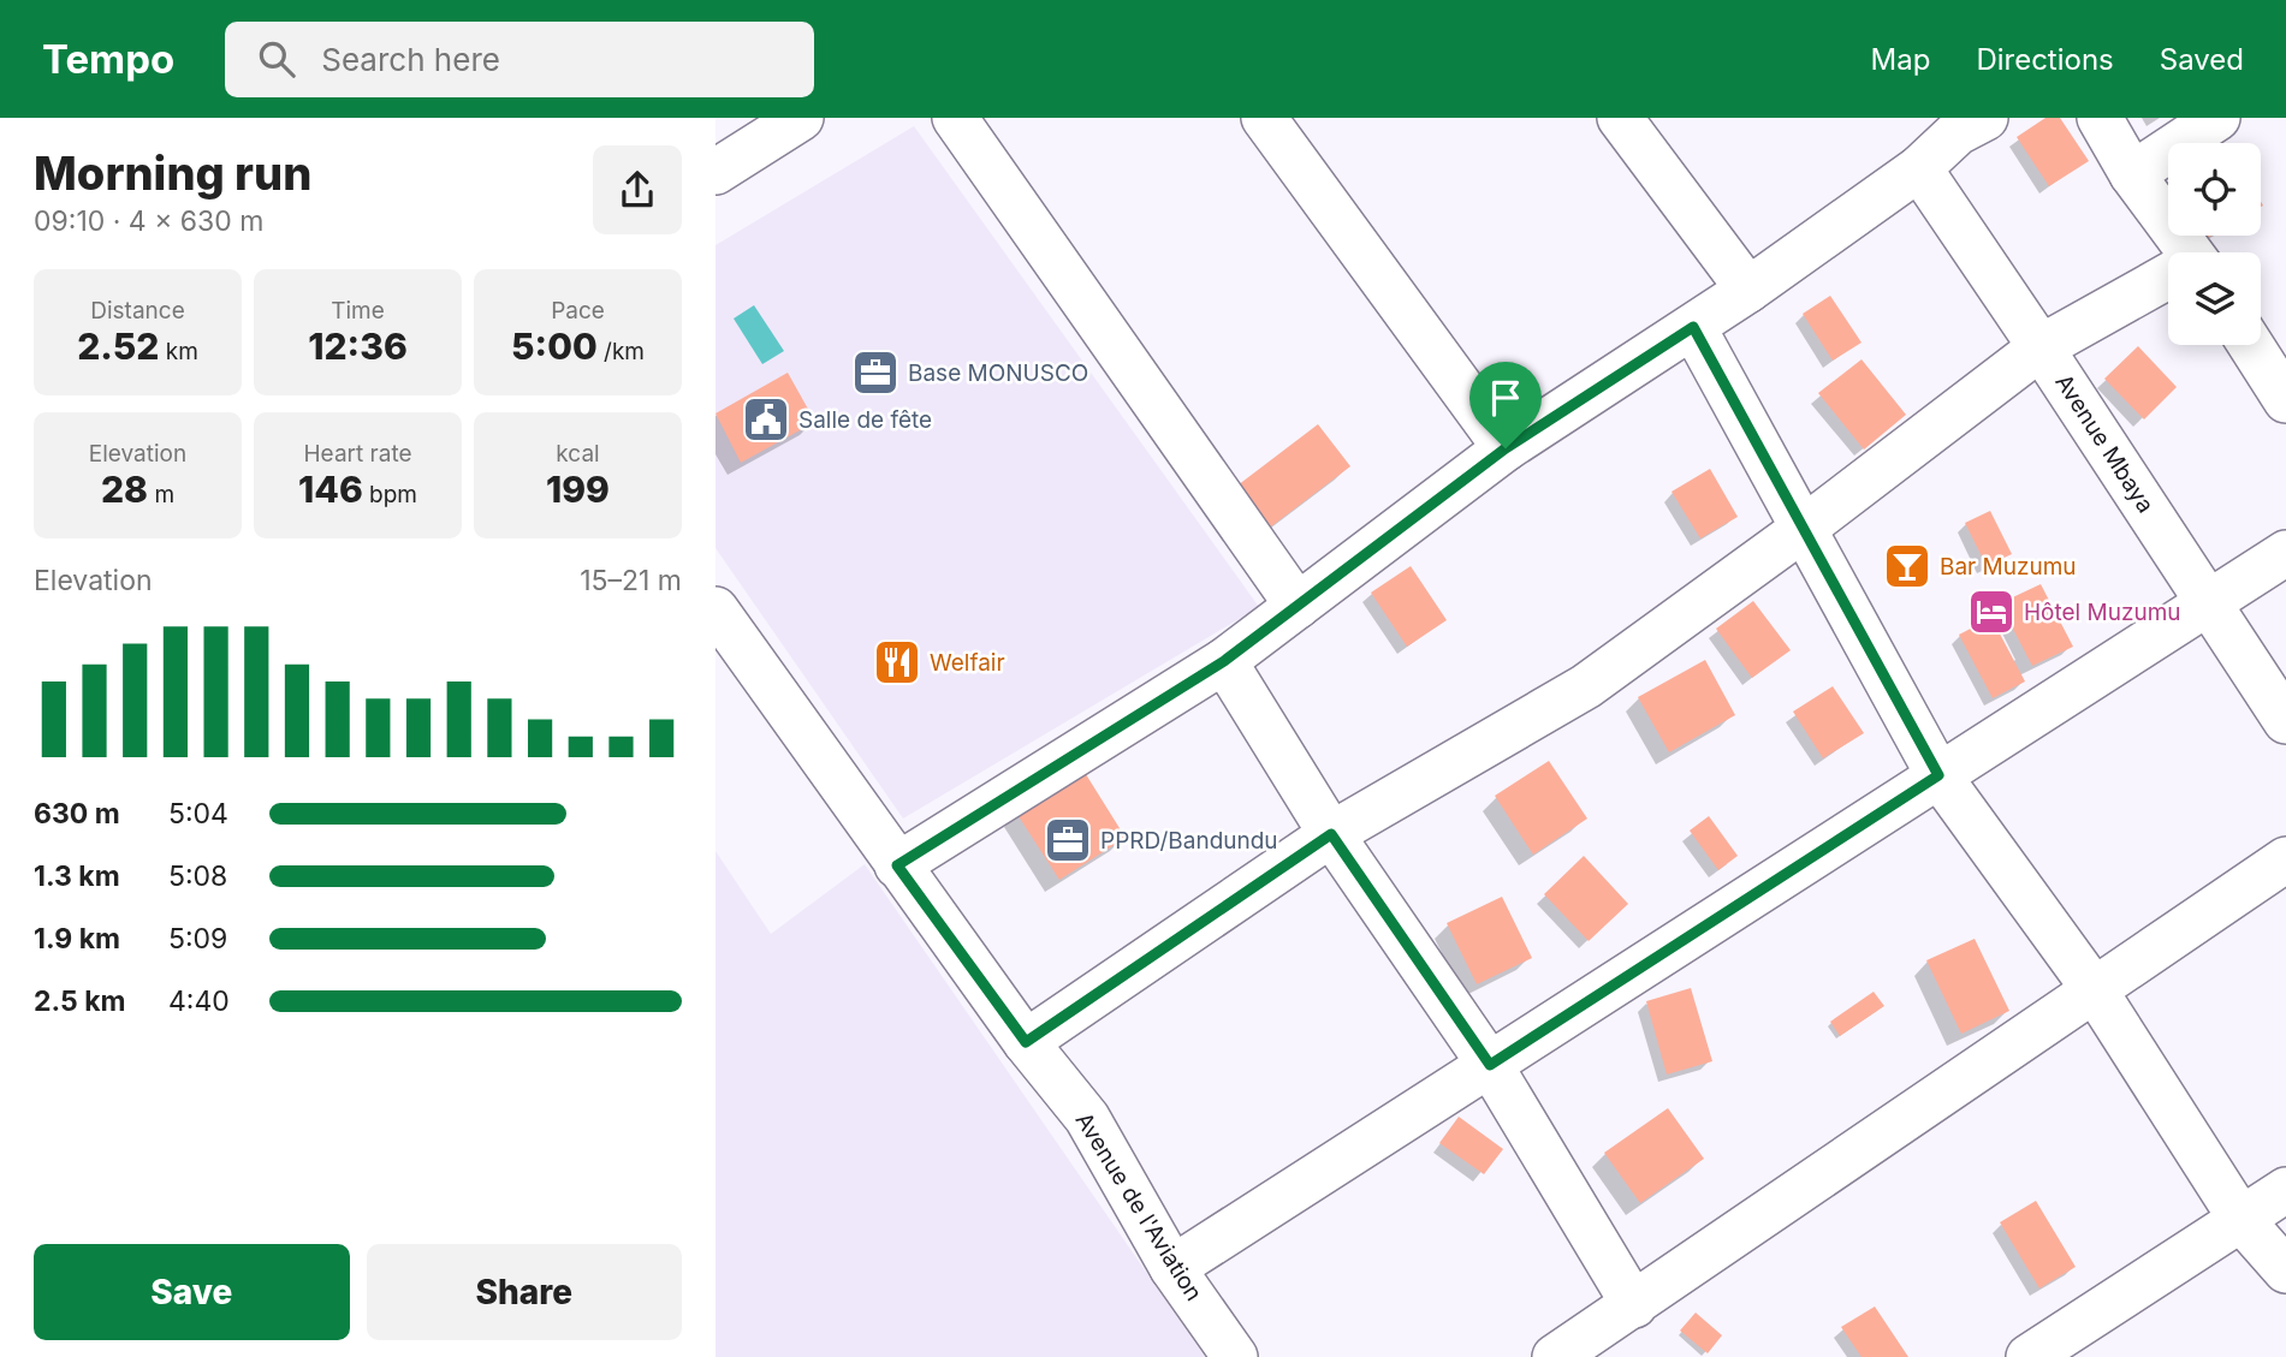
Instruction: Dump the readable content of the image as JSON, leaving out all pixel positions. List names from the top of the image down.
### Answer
{
  "streets": {
    "street": ["Avenue Mbaya", "Avenue de l'Aviation"]
  },
  "places": {
    "office": ["Base MONUSCO", "PPRD/Bandundu"],
    "public building": ["Salle de fête"],
    "bar": ["Bar Muzumu"],
    "hotel": ["Hôtel Muzumu"],
    "restaurant": ["Welfair"]
  },
  "page": {
    "header": "Tempo",
    "search": "Search here",
    "nav": ["Map", "Directions", "Saved"],
    "heading": ["Morning run", "09:10 · 4 × 630 m"],
    "stats": [
      ["Distance", "2.52 km"],
      ["Time", "12:36"],
      ["Pace", "5:00 /km"],
      ["Elevation", "28 m"],
      ["Heart rate", "146 bpm"],
      ["kcal", "199"]
    ],
    "chart": ["Elevation", "15–21 m"],
    "list": [
      {
        "name": "630 m",
        "note": "5:04"
      },
      {
        "name": "1.3 km",
        "note": "5:08"
      },
      {
        "name": "1.9 km",
        "note": "5:09"
      },
      {
        "name": "2.5 km",
        "note": "4:40"
      }
    ],
    "buttons": ["Save", "Share"]
  }
}
